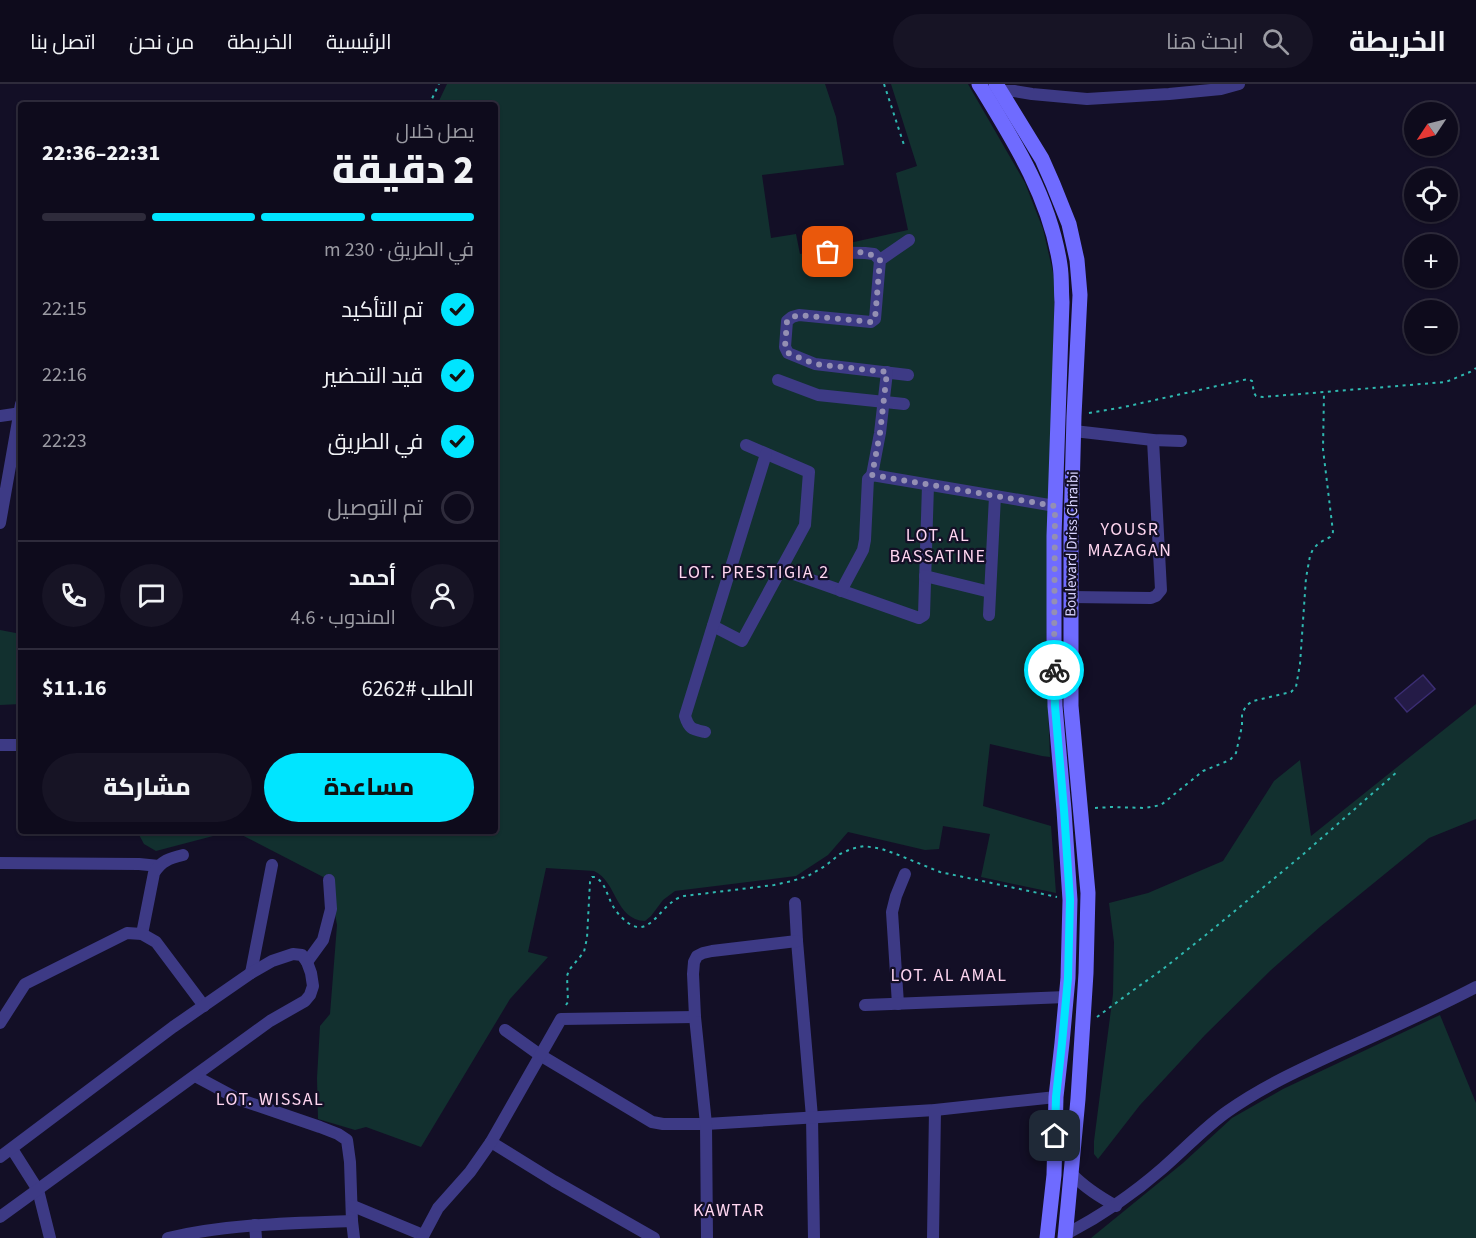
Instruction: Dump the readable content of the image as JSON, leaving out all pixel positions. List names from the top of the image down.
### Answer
{
  "streets": {
    "main road": ["Boulevard Driss Chraibi"]
  },
  "districts": [
    "YOUSR MAZAGAN",
    "LOT. AL BASSATINE",
    "LOT. PRESTIGIA 2",
    "LOT. AL AMAL",
    "LOT. WISSAL",
    "KAWTAR"
  ],
  "north": "bottom left",
  "page": {
    "header": "الخريطة",
    "search": "ابحث هنا",
    "nav": [
      "الرئيسية",
      "الخريطة",
      "من نحن",
      "اتصل بنا"
    ],
    "map_buttons": ["+", "−"],
    "heading": ["2 دقيقة", "يصل خلال", "22:31–22:36"],
    "panel": [
      "أحمد",
      "المندوب · 4.6",
      "الطلب #6262",
      "$11.16"
    ],
    "bar": "في الطريق · 230 m",
    "list": [
      ["تم التأكيد", "22:15"],
      ["قيد التحضير", "22:16"],
      ["في الطريق", "22:23"],
      "تم التوصيل"
    ],
    "buttons": ["مساعدة", "مشاركة"]
  }
}
